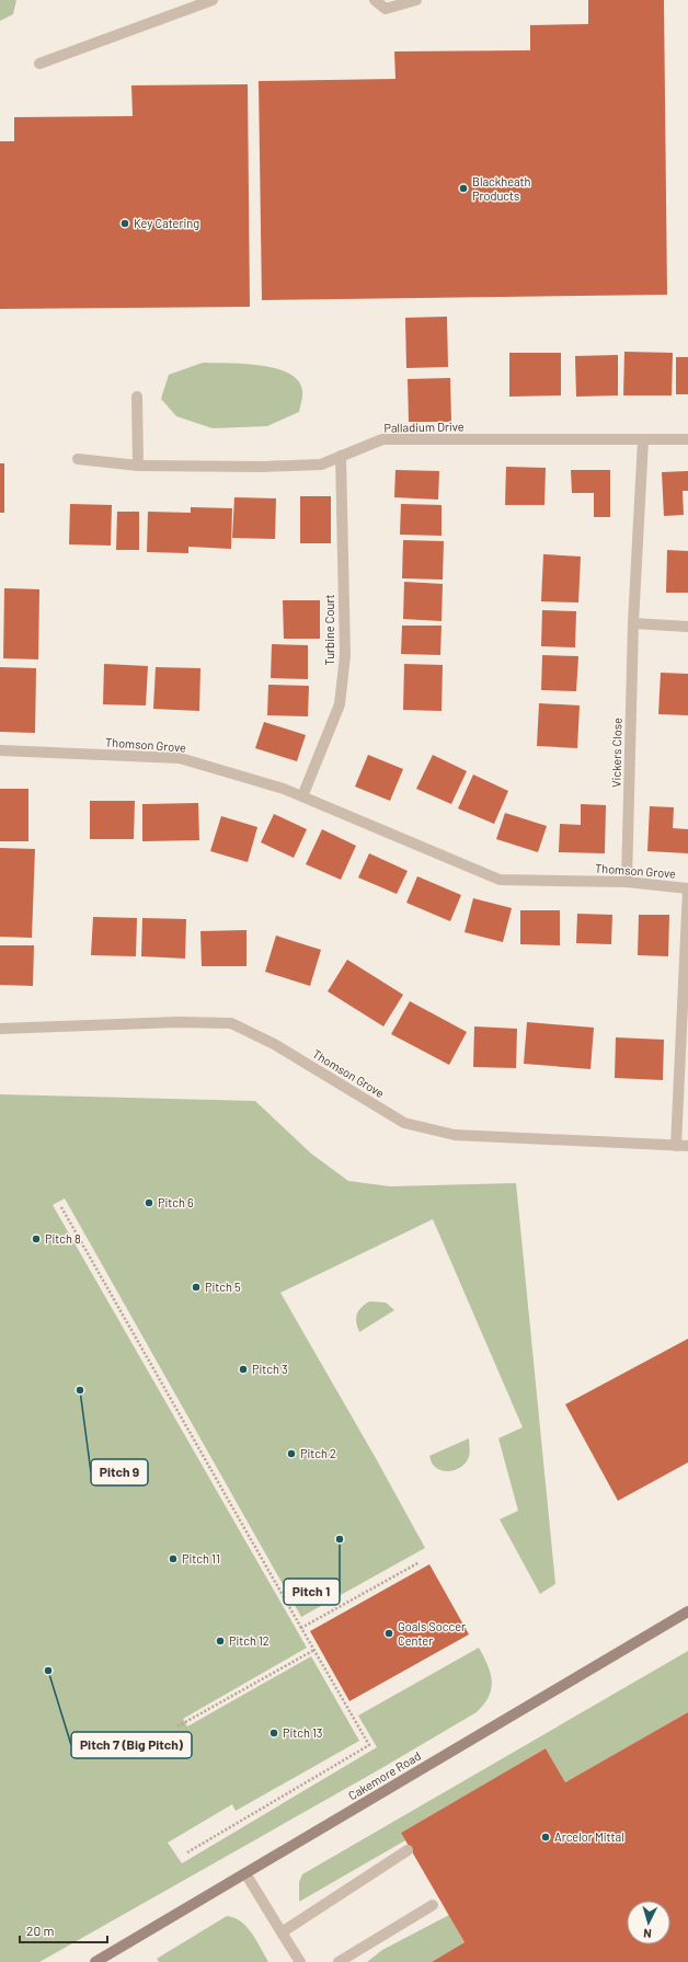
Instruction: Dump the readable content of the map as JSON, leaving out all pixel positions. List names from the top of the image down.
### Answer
{
  "streets": {
    "main road": ["Cakemore Road"],
    "street": [
      "Palladium Drive",
      "Turbine Court",
      "Thomson Grove",
      "Vickers Close"
    ]
  },
  "crossings": [
    ["Palladium Drive", "Turbine Court"],
    ["Palladium Drive", "Vickers Close"],
    ["Turbine Court", "Thomson Grove"],
    ["Thomson Grove", "Vickers Close"]
  ],
  "places": [
    "Blackheath Products",
    "Key Catering",
    "Pitch 6",
    "Pitch 8",
    "Pitch 5",
    "Pitch 3",
    "Pitch 9",
    "Pitch 2",
    "Pitch 1",
    "Pitch 11",
    "Goals Soccer Center",
    "Pitch 12",
    "Pitch 7 (Big Pitch)",
    "Pitch 13",
    "Arcelor Mittal"
  ],
  "scale_bar": "20 m",
  "north": "bottom"
}
